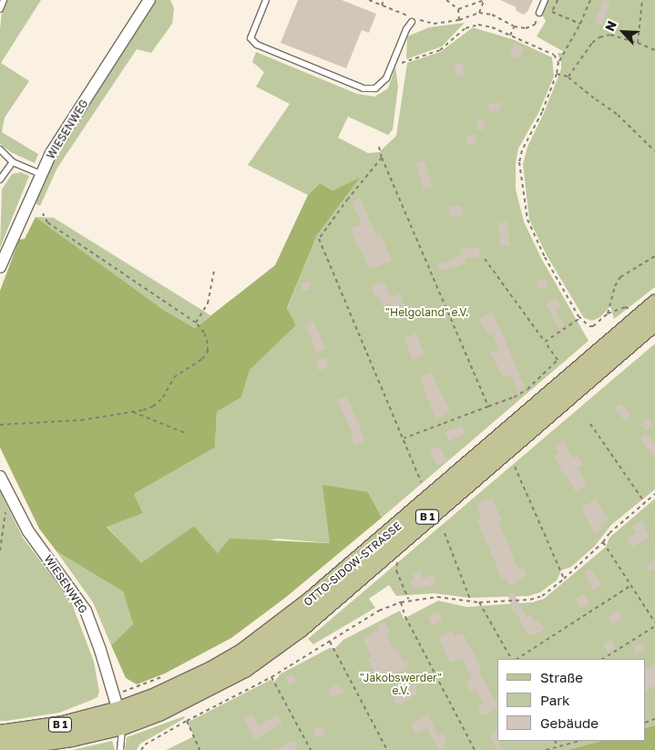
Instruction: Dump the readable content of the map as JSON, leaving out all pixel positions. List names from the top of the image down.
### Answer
{
  "streets": {
    "main road": ["B 1", "OTTO-SIDOW-STRASSE"],
    "street": ["WIESENWEG"]
  },
  "crossings": [
    ["WIESENWEG", "OTTO-SIDOW-STRASSE"]
  ],
  "parks": ["\"Helgoland\" e.V.", "\"Jakobswerder\" e.V."],
  "legend": ["Straße", "Park", "Gebäude"],
  "north": "top left"
}
